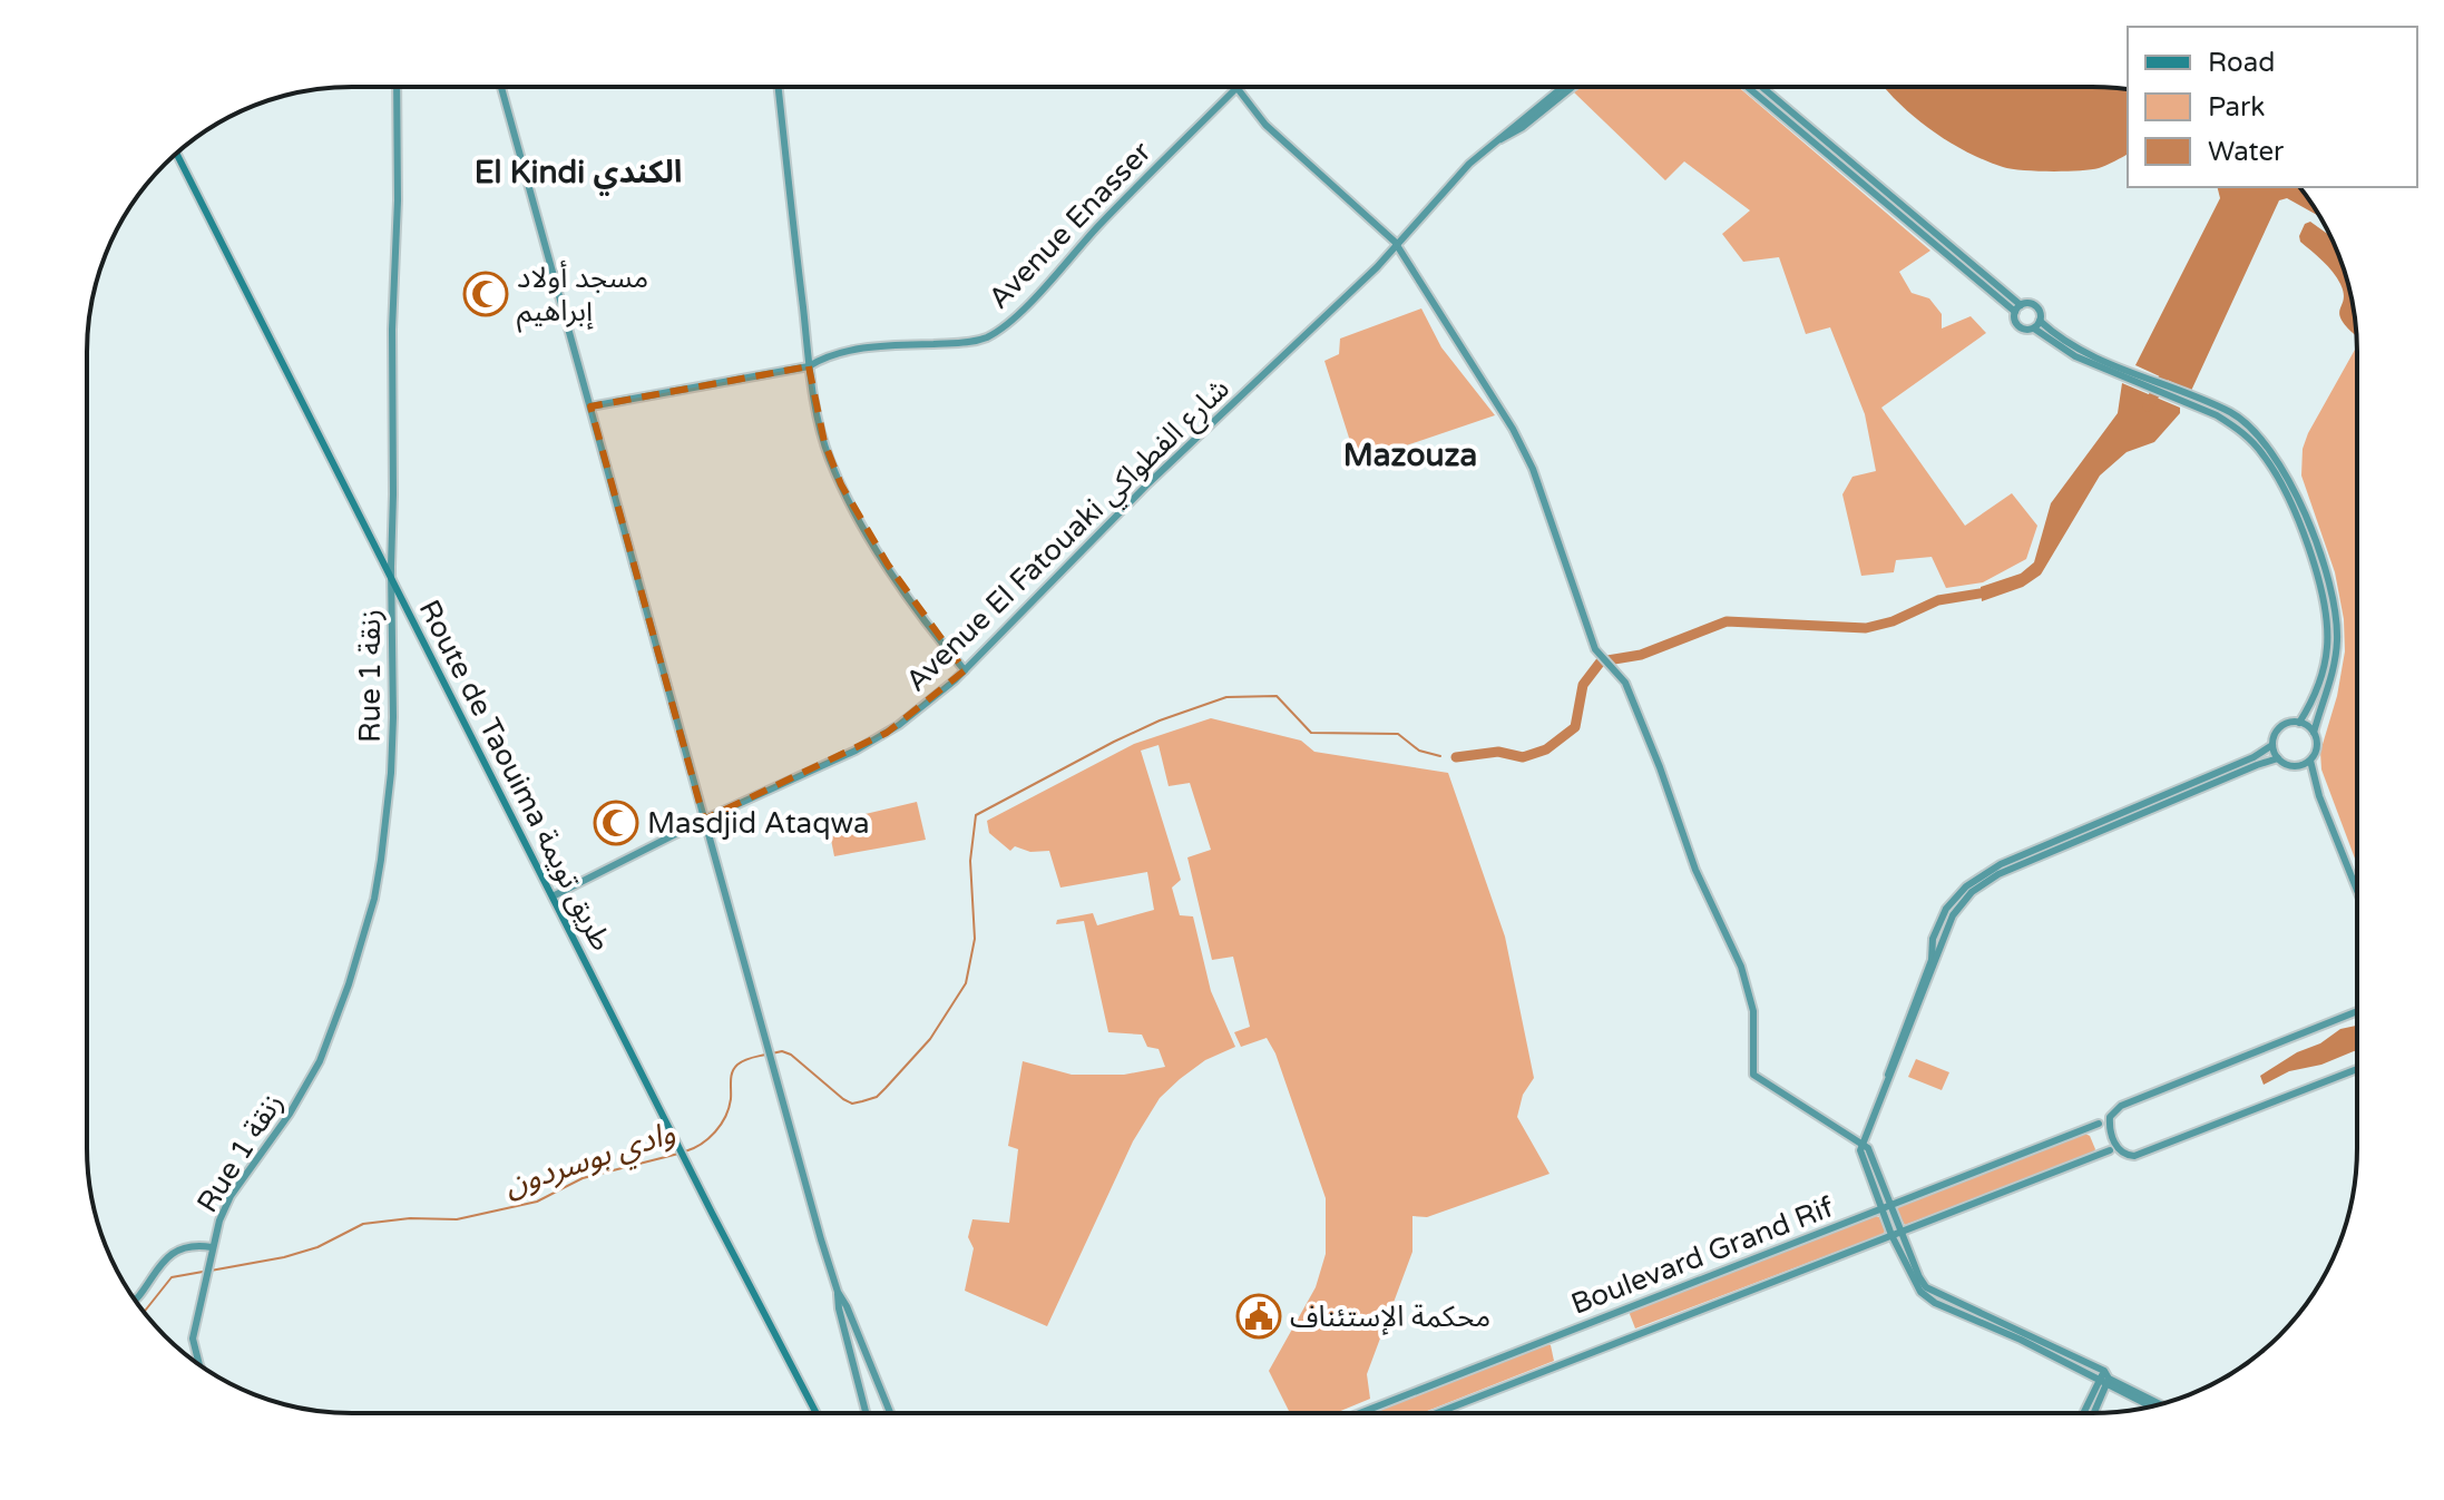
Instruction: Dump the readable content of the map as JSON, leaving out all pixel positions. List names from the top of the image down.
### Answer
{
  "streets": {
    "main road": ["Route de Taouima طريق تويمة"],
    "street": [
      "Avenue Enasser",
      "Avenue El Fatouaki شارع الفطواكي",
      "Rue 1 زنقة",
      "Rue زنقة 1",
      "Boulevard Grand Rif"
    ]
  },
  "crossings": [
    ["Avenue El Fatouaki شارع الفطواكي", "Route de Taouima طريق تويمة"],
    ["Rue 1 زنقة", "Route de Taouima طريق تويمة"],
    ["Rue 1 زنقة", "Rue زنقة 1"]
  ],
  "districts": ["El Kindi الكندي", "Mazouza"],
  "water": ["وادي بوسردون"],
  "places": {
    "mosque": ["مسجد أولاد إبراهيم", "Masdjid Ataqwa"],
    "public building": ["محكمة الإستئناف"]
  },
  "legend": ["Road", "Park", "Water"]
}
